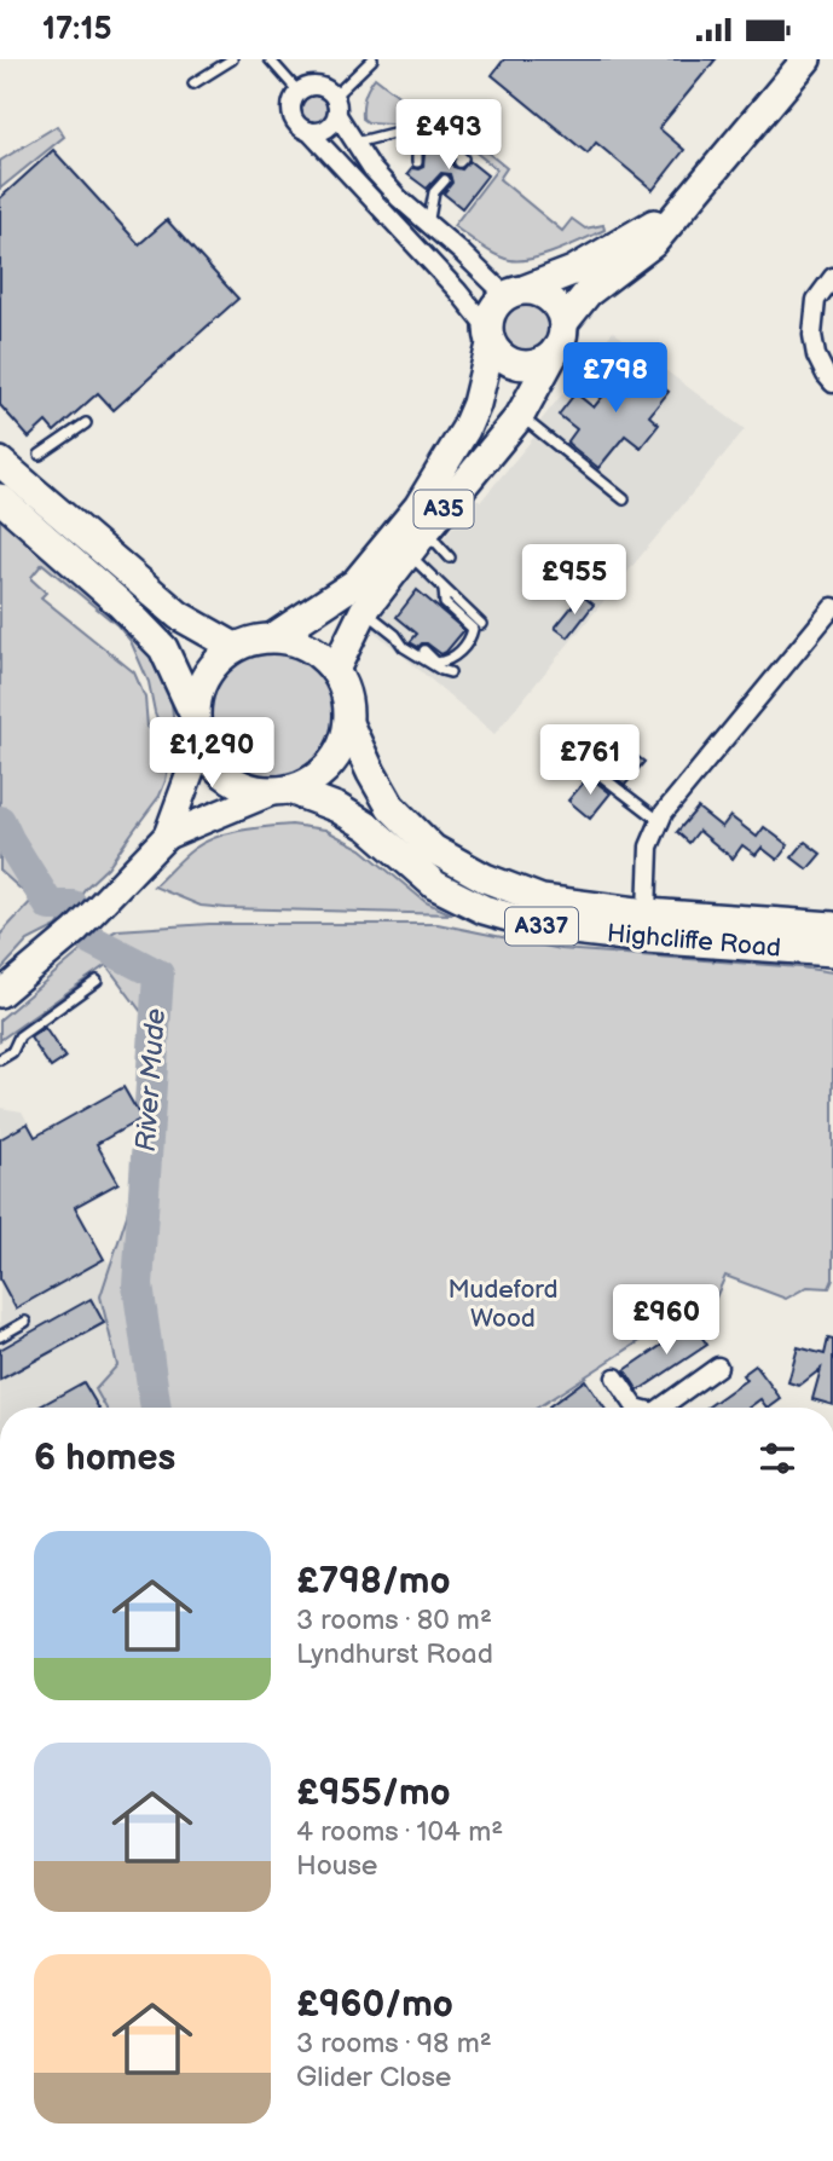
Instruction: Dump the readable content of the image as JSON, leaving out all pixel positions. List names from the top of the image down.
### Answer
{
  "streets": {
    "main road": ["A35", "A337", "Highcliffe Road"]
  },
  "crossings": [
    ["A35", "Highcliffe Road"]
  ],
  "water": ["River Mude"],
  "parks": ["Mudeford Wood"],
  "page": {
    "status": "17:15",
    "price": [
      "£493",
      "£798",
      "£955",
      "£1,290",
      "£761",
      "£960"
    ],
    "heading": "6 homes",
    "list": [
      {
        "name": "£798/mo",
        "note": "3 rooms · 80 m² · Lyndhurst Road"
      },
      {
        "name": "£955/mo",
        "note": "4 rooms · 104 m² · House"
      },
      {
        "name": "£960/mo",
        "note": "3 rooms · 98 m² · Glider Close"
      }
    ]
  }
}
